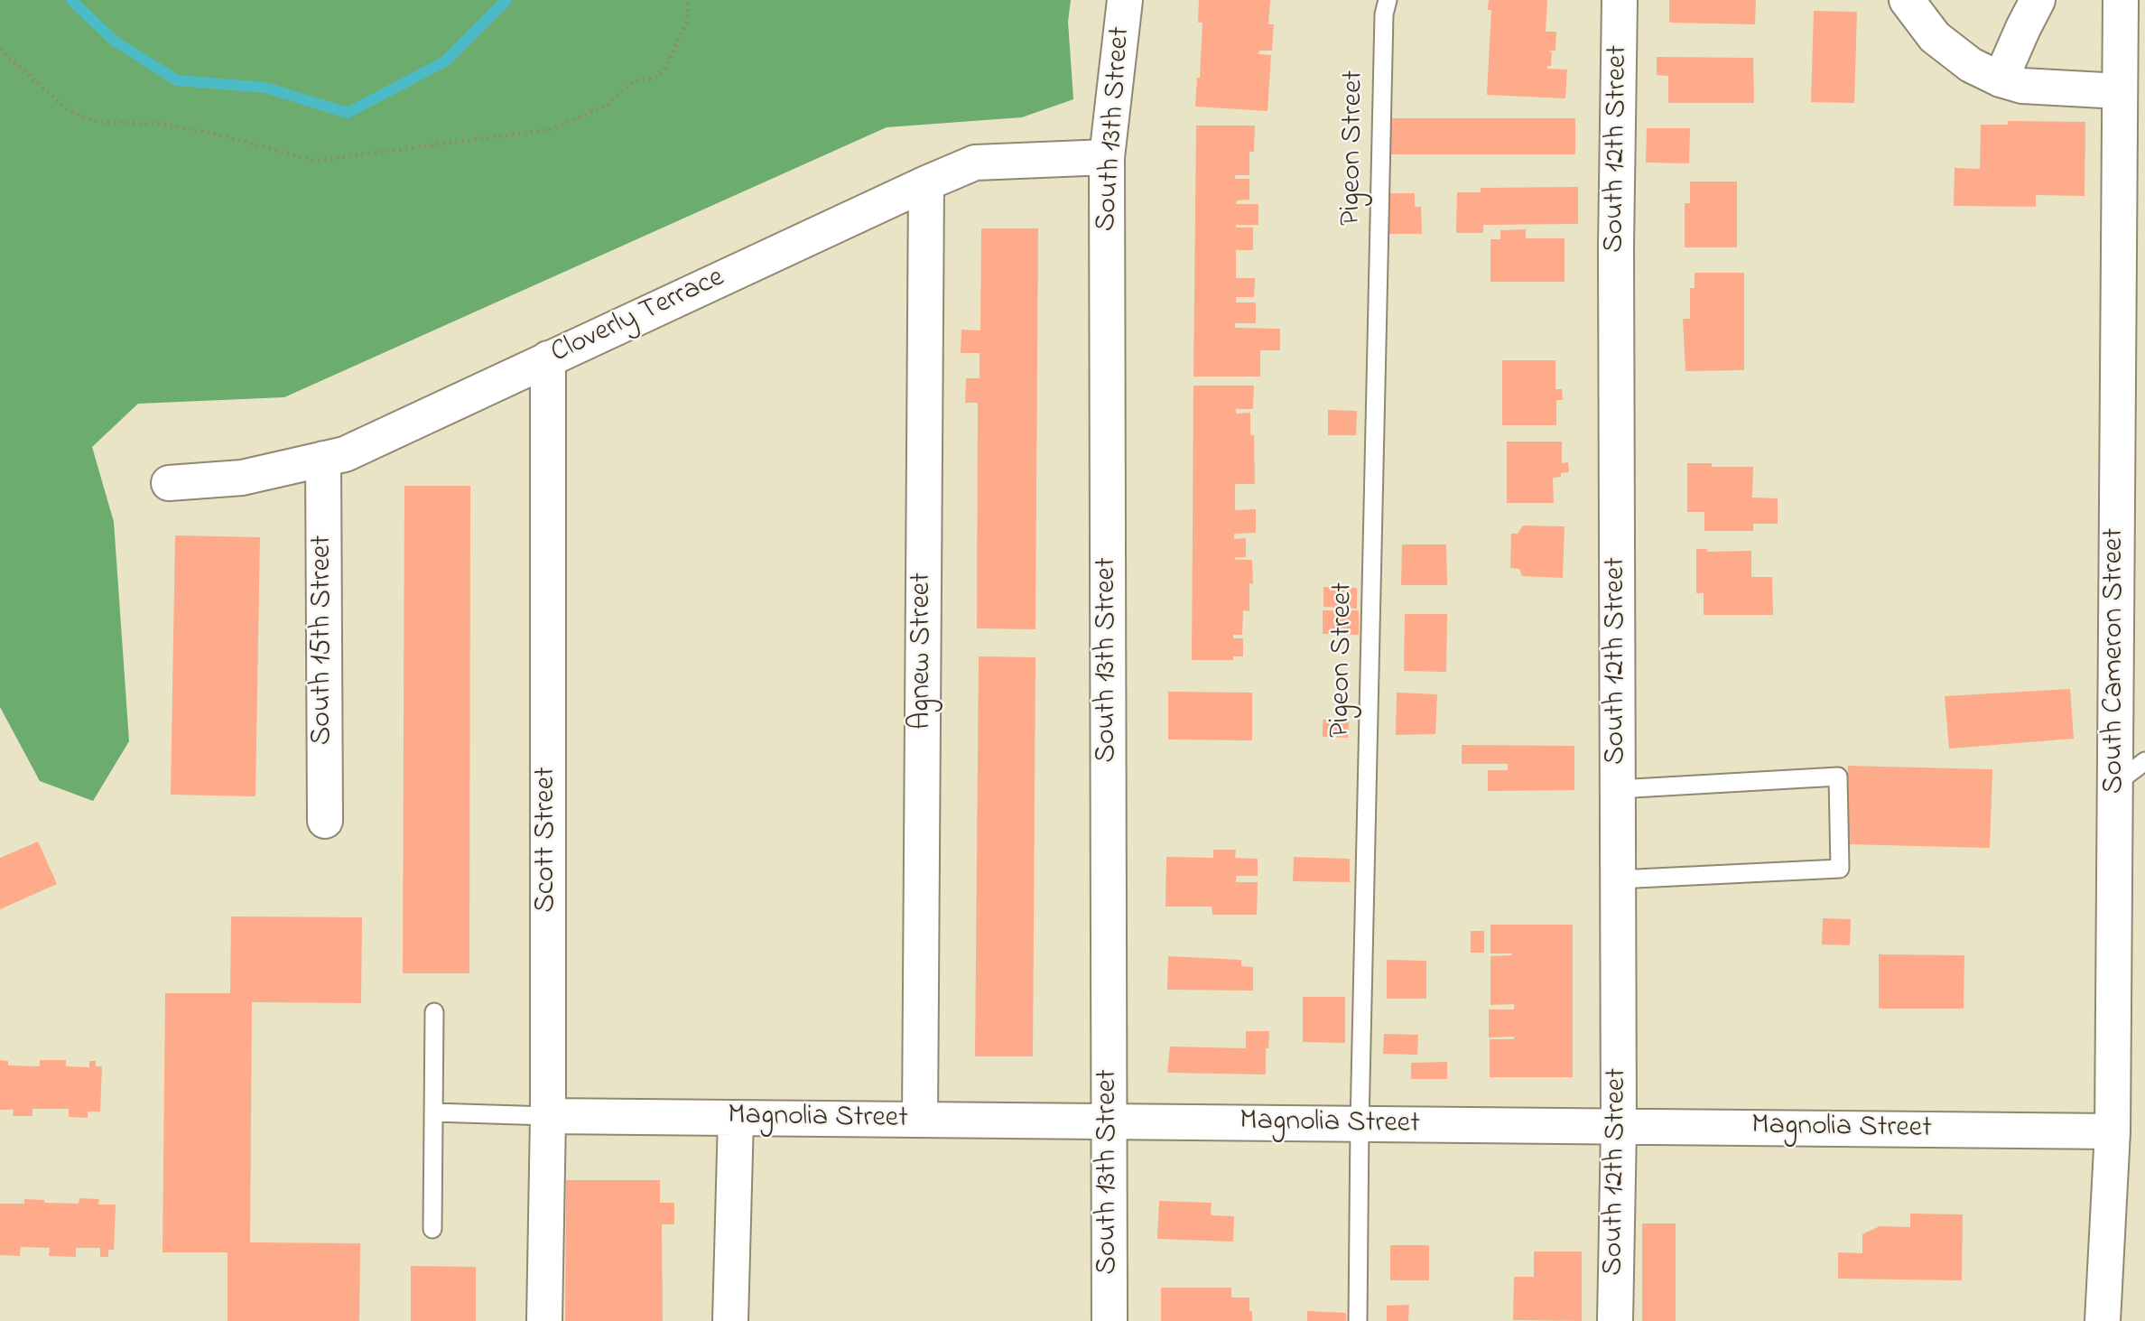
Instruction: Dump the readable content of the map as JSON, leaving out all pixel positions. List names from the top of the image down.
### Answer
{
  "streets": {
    "street": [
      "South 13th Street",
      "South 12th Street",
      "Cloverly Terrace",
      "South 15th Street",
      "Agnew Street",
      "South Cameron Street",
      "Scott Street",
      "Magnolia Street"
    ],
    "lane": ["Pigeon Street"]
  },
  "crossings": [
    ["South 13th Street", "Cloverly Terrace"],
    ["South 13th Street", "Magnolia Street"],
    ["Pigeon Street", "Magnolia Street"],
    ["South 12th Street", "Magnolia Street"],
    ["Cloverly Terrace", "South 15th Street"],
    ["Cloverly Terrace", "Agnew Street"],
    ["Cloverly Terrace", "Scott Street"],
    ["Agnew Street", "Magnolia Street"],
    ["South Cameron Street", "Magnolia Street"],
    ["Scott Street", "Magnolia Street"]
  ]
}
